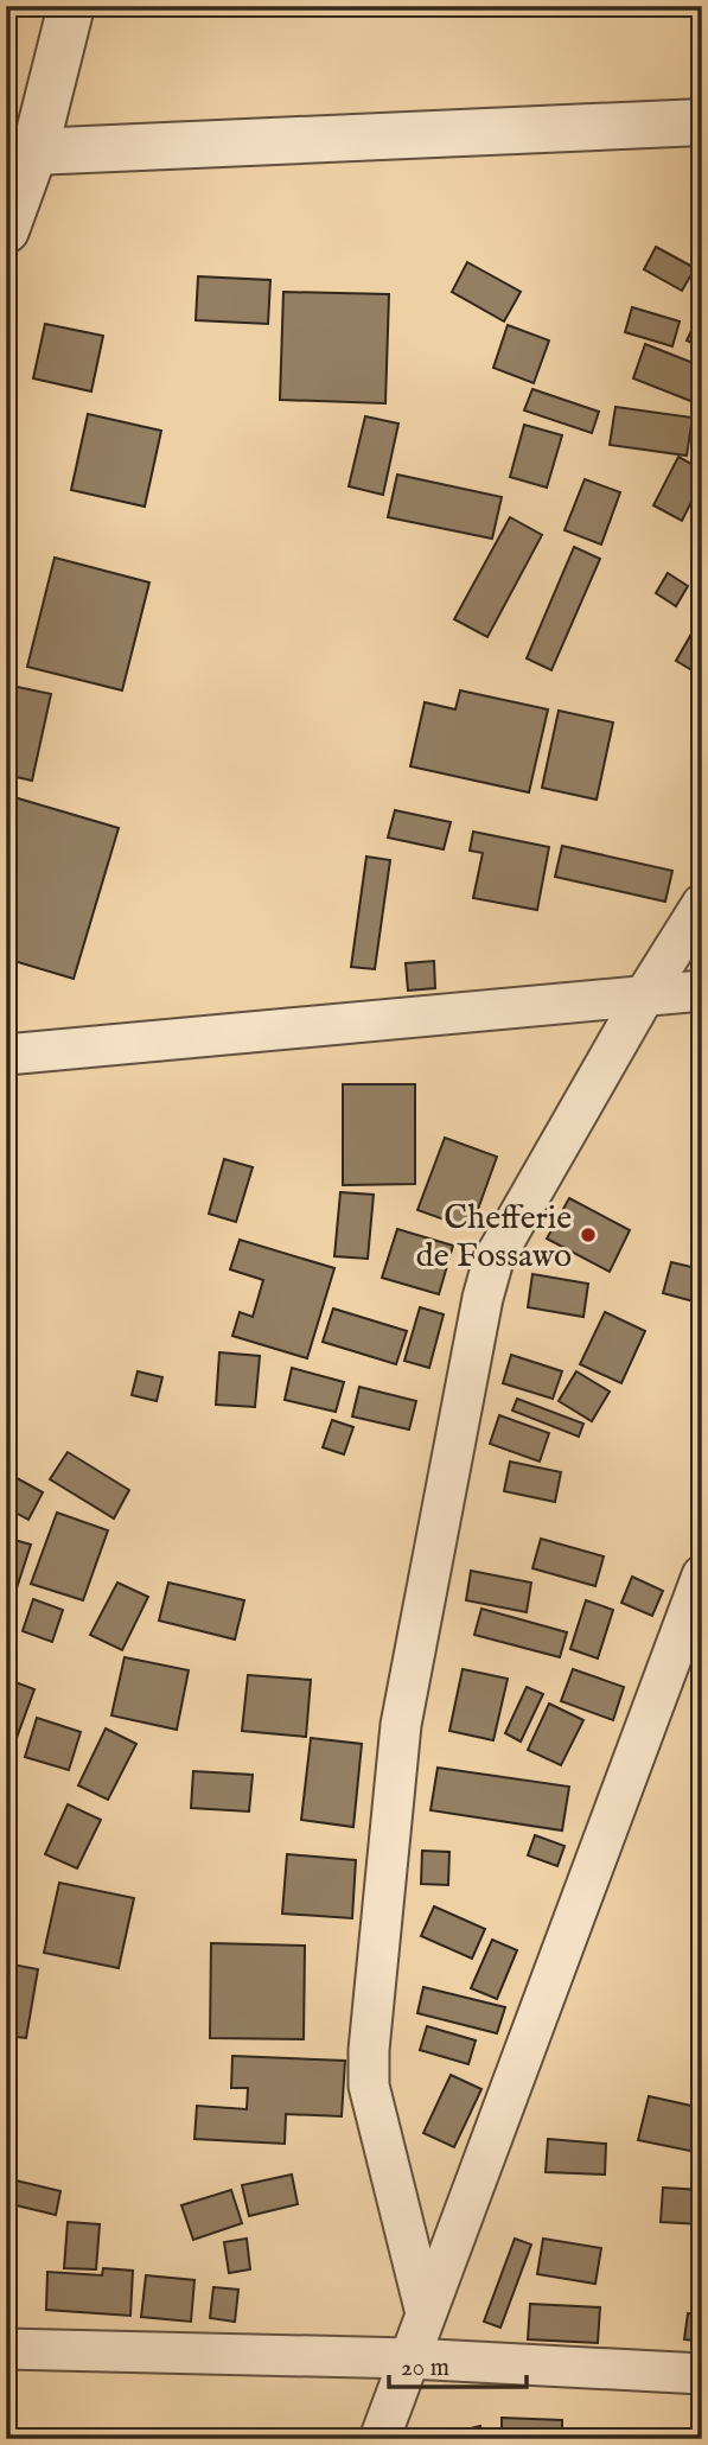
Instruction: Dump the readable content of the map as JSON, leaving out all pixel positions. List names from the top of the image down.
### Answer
{
  "places": ["Chefferie de Fossawo"],
  "scale_bar": "20 m"
}
